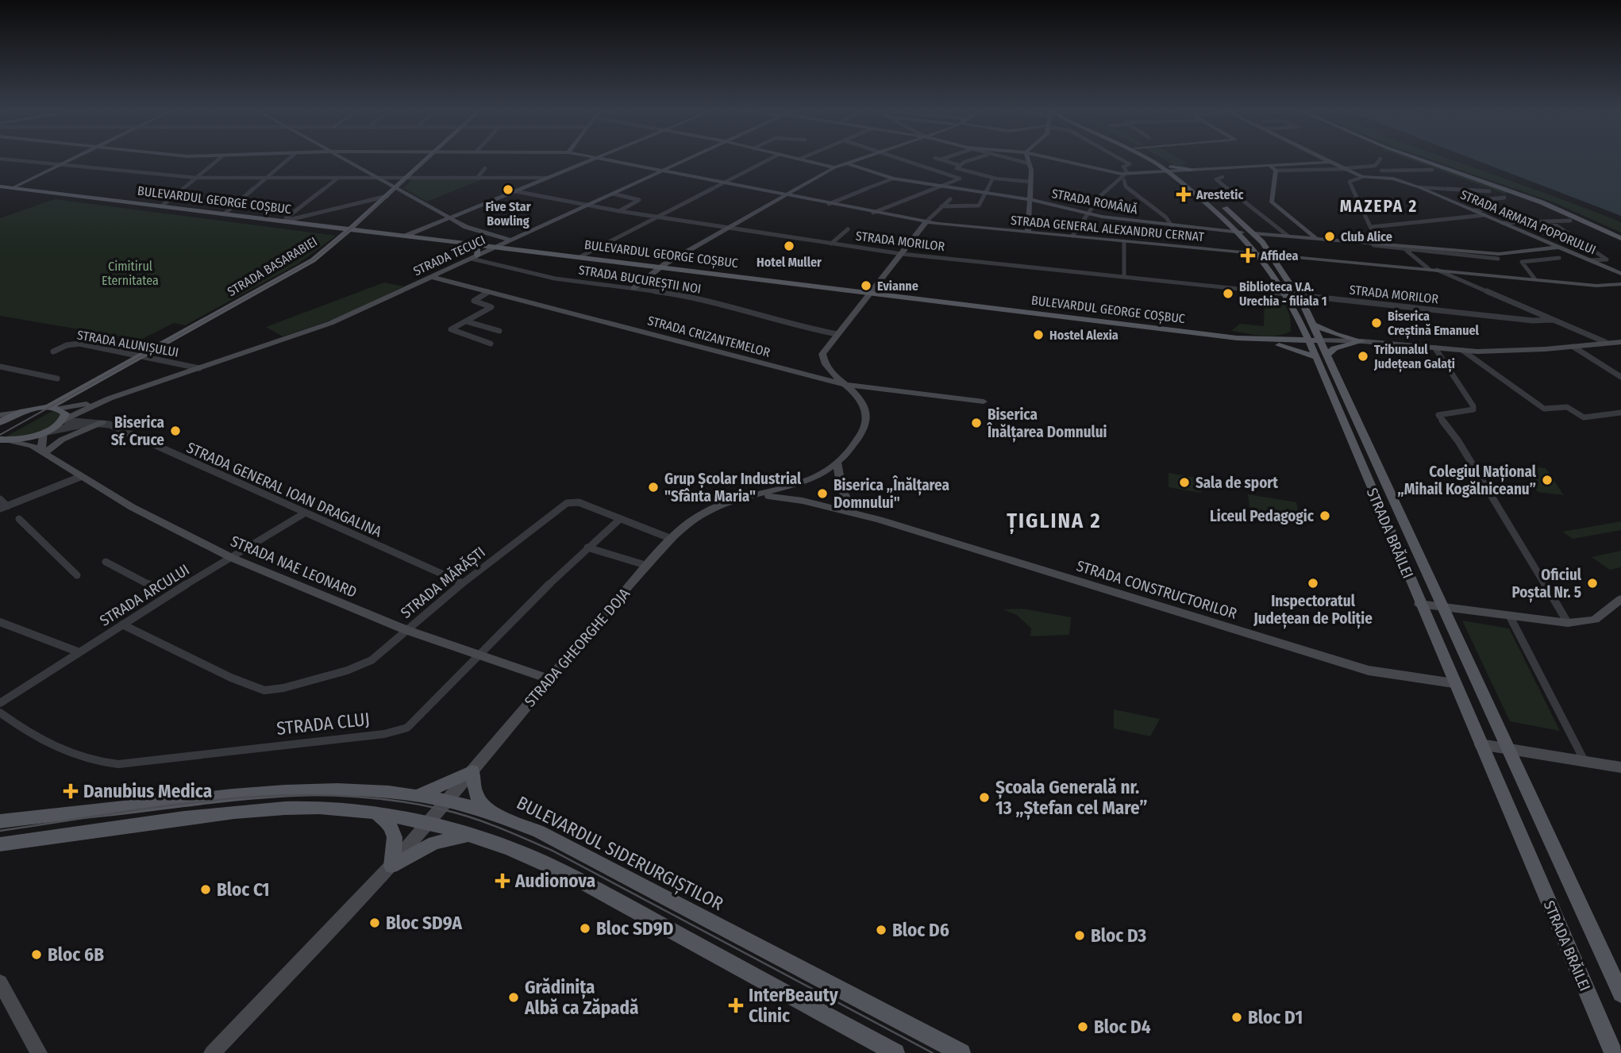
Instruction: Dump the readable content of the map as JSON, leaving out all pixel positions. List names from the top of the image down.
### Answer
{
  "streets": {
    "main road": [
      "BULEVARDUL GEORGE COȘBUC",
      "STRADA BASARABIEI",
      "STRADA BRĂILEI",
      "BULEVARDUL SIDERURGIȘTILOR"
    ],
    "street": [
      "STRADA ROMÂNĂ",
      "STRADA ARMATA POPORULUI",
      "STRADA GENERAL ALEXANDRU CERNAT",
      "STRADA MORILOR",
      "STRADA TECUCI",
      "STRADA BUCUREȘTII NOI",
      "STRADA CRIZANTEMELOR",
      "STRADA ALUNIȘULUI",
      "STRADA GENERAL IOAN DRAGALINA",
      "STRADA NAE LEONARD",
      "STRADA MĂRĂȘTI",
      "STRADA CONSTRUCTORILOR",
      "STRADA ARCULUI",
      "STRADA GHEORGHE DOJA",
      "STRADA CLUJ"
    ]
  },
  "crossings": [
    ["BULEVARDUL GEORGE COȘBUC", "STRADA TECUCI"],
    ["BULEVARDUL GEORGE COȘBUC", "STRADA BASARABIEI"],
    ["BULEVARDUL GEORGE COȘBUC", "STRADA BRĂILEI"],
    ["BULEVARDUL GEORGE COȘBUC", "STRADA GHEORGHE DOJA"],
    ["STRADA ROMÂNĂ", "STRADA BRĂILEI"],
    ["STRADA GENERAL ALEXANDRU CERNAT", "STRADA TECUCI"],
    ["STRADA GENERAL ALEXANDRU CERNAT", "STRADA BRĂILEI"],
    ["STRADA MORILOR", "STRADA TECUCI"],
    ["STRADA MORILOR", "STRADA BRĂILEI"],
    ["STRADA TECUCI", "STRADA BASARABIEI"],
    ["STRADA TECUCI", "STRADA BUCUREȘTII NOI"],
    ["STRADA TECUCI", "STRADA CRIZANTEMELOR"],
    ["STRADA TECUCI", "STRADA ALUNIȘULUI"],
    ["STRADA BASARABIEI", "STRADA ALUNIȘULUI"],
    ["STRADA BUCUREȘTII NOI", "STRADA GHEORGHE DOJA"],
    ["STRADA CRIZANTEMELOR", "STRADA GHEORGHE DOJA"],
    ["STRADA GENERAL IOAN DRAGALINA", "STRADA MĂRĂȘTI"],
    ["STRADA GENERAL IOAN DRAGALINA", "STRADA ARCULUI"],
    ["STRADA BRĂILEI", "STRADA CONSTRUCTORILOR"],
    ["STRADA NAE LEONARD", "STRADA MĂRĂȘTI"],
    ["STRADA NAE LEONARD", "STRADA ARCULUI"],
    ["STRADA NAE LEONARD", "STRADA GHEORGHE DOJA"],
    ["STRADA NAE LEONARD", "STRADA CLUJ"],
    ["STRADA MĂRĂȘTI", "STRADA ARCULUI"],
    ["STRADA MĂRĂȘTI", "STRADA CLUJ"],
    ["STRADA CONSTRUCTORILOR", "STRADA GHEORGHE DOJA"],
    ["STRADA GHEORGHE DOJA", "BULEVARDUL SIDERURGIȘTILOR"]
  ],
  "districts": ["MAZEPA 2", "ȚIGLINA 2"],
  "parks": ["Cimitirul Eternitatea"],
  "places": {
    "other": [
      "Five Star Bowling",
      "Club Alice",
      "Hotel Muller",
      "Evianne",
      "Biblioteca V.A. Urechia - filiala 1",
      "Biserica Creștină Emanuel",
      "Hostel Alexia",
      "Tribunalul Județean Galați",
      "Biserica Înălțarea Domnului",
      "Biserica Sf. Cruce",
      "Colegiul Național „Mihail Kogălniceanu”",
      "Sala de sport",
      "Grup Școlar Industrial \"Sfânta Maria\"",
      "Biserica „Înălțarea Domnului\"",
      "Liceul Pedagogic",
      "Inspectoratul Județean de Poliție",
      "Oficiul Poștal Nr. 5",
      "Școala Generală nr. 13 „Ștefan cel Mare”",
      "Bloc C1",
      "Bloc SD9A",
      "Bloc SD9D",
      "Bloc D6",
      "Bloc D3",
      "Bloc 6B",
      "Grădinița Albă ca Zăpadă",
      "Bloc D1",
      "Bloc D4"
    ],
    "health": [
      "Arestetic",
      "Affidea",
      "Danubius Medica",
      "Audionova",
      "InterBeauty Clinic"
    ]
  }
}
